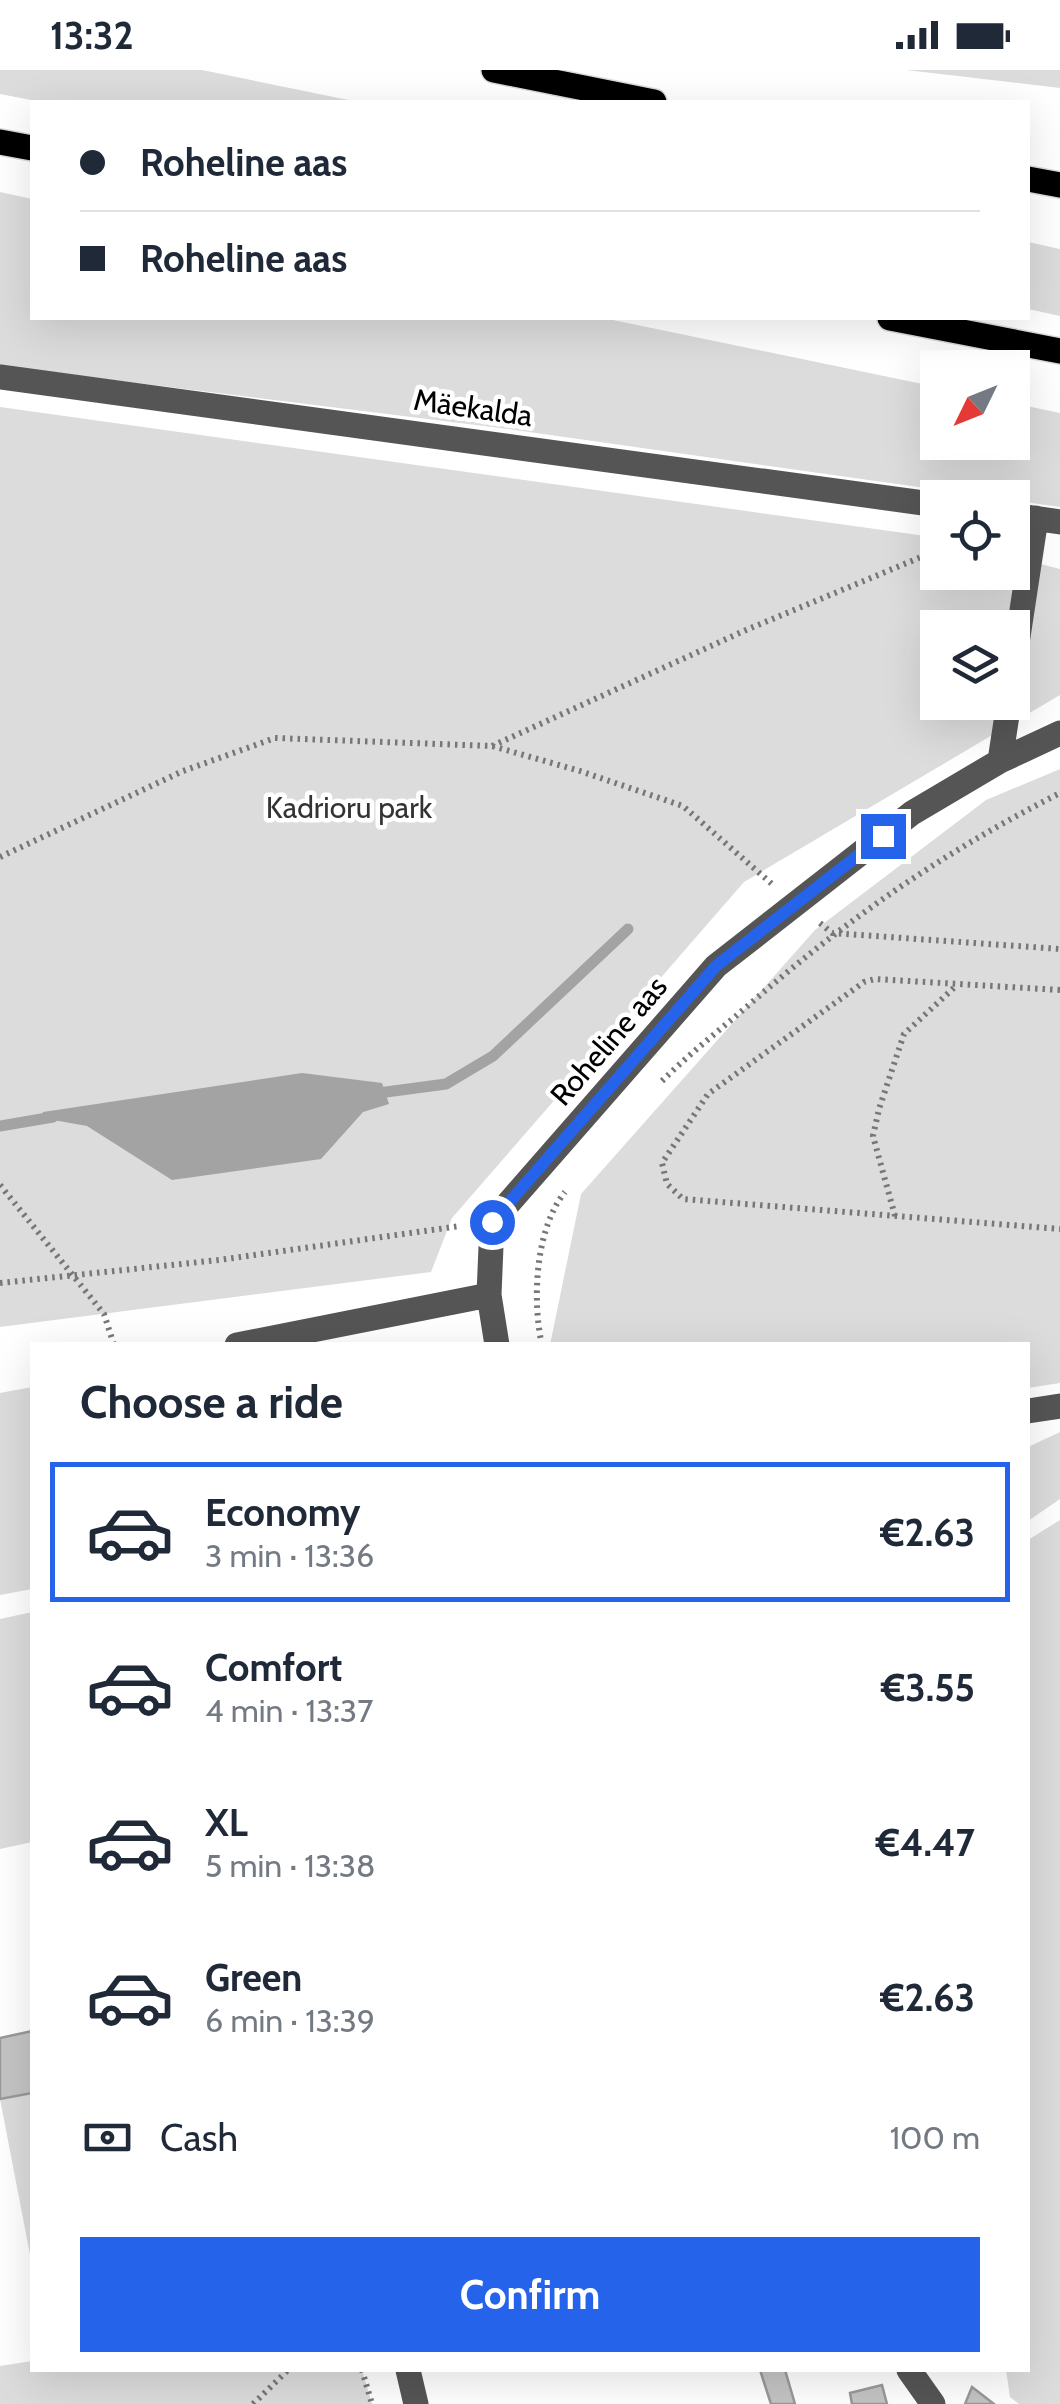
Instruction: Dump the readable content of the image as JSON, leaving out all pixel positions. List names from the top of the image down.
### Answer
{
  "streets": {
    "street": ["Mäekalda", "Roheline aas"]
  },
  "parks": ["Kadrioru park"],
  "north": "bottom left",
  "page": {
    "status": "13:32",
    "banner": ["Roheline aas", "Roheline aas"],
    "heading": "Choose a ride",
    "list": [
      {
        "name": "Economy",
        "note": "3 min · 13:36",
        "value": "€2.63"
      },
      {
        "name": "Comfort",
        "note": "4 min · 13:37",
        "value": "€3.55"
      },
      {
        "name": "XL",
        "note": "5 min · 13:38",
        "value": "€4.47"
      },
      {
        "name": "Green",
        "note": "6 min · 13:39",
        "value": "€2.63"
      }
    ],
    "pay": ["Cash", "100 m"],
    "buttons": "Confirm"
  }
}
